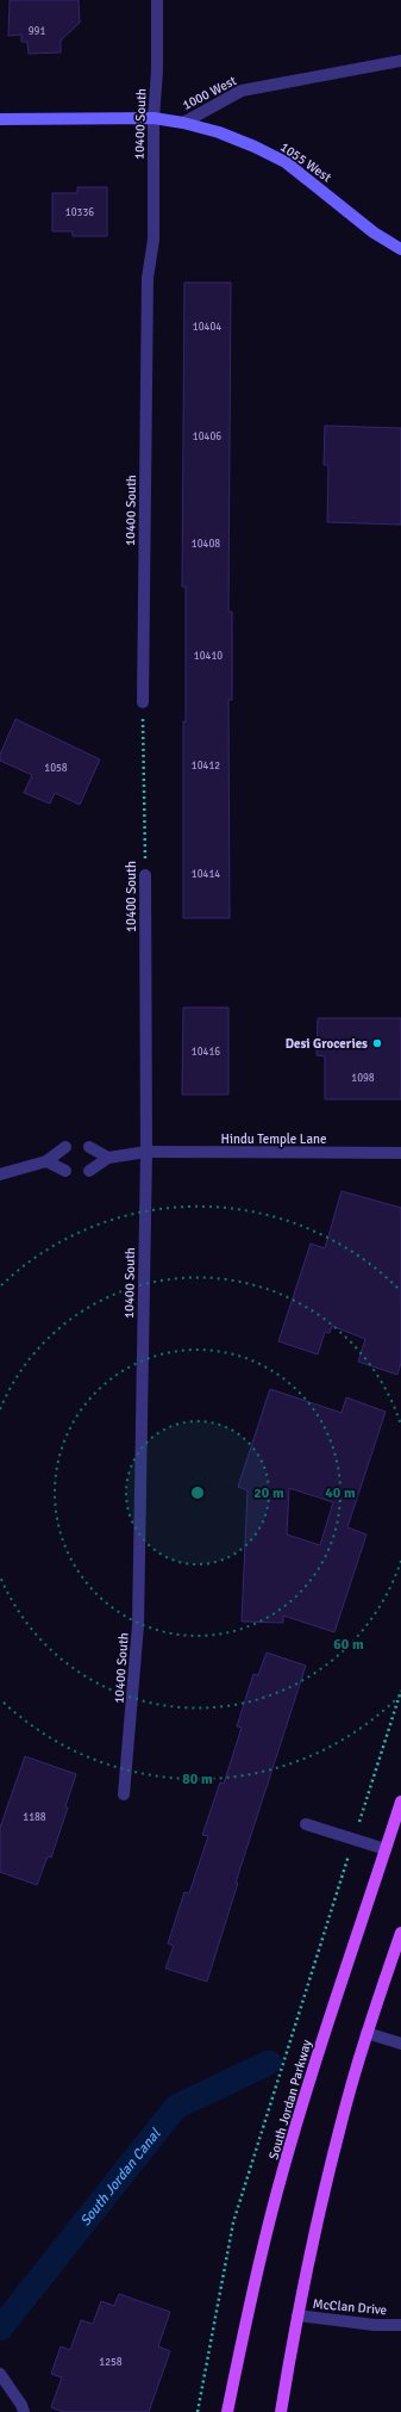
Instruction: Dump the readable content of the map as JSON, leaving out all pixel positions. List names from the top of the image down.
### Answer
{
  "streets": {
    "main road": ["South Jordan Parkway"],
    "street": [
      "1000 West",
      "10400 South",
      "1055 West",
      "Hindu Temple Lane",
      "McClan Drive"
    ]
  },
  "crossings": [
    ["1000 West", "10400 South"],
    ["1000 West", "1055 West"],
    ["10400 South", "Hindu Temple Lane"]
  ],
  "water": ["South Jordan Canal"],
  "places": ["Desi Groceries"],
  "house_numbers": [
    "991",
    "10336",
    "10404",
    "10406",
    "10408",
    "10410",
    "10412",
    "1058",
    "10414",
    "10416",
    "1098",
    "1188",
    "1258"
  ],
  "rings": [
    "20 m",
    "40 m",
    "60 m",
    "80 m"
  ]
}
